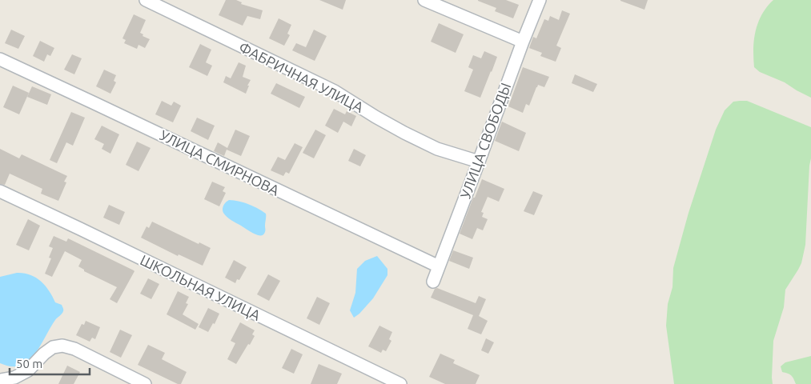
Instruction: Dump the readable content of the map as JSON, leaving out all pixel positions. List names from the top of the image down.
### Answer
{
  "streets": {
    "street": [
      "ФАБРИЧНАЯ УЛИЦА",
      "УЛИЦА СВОБОДЫ",
      "УЛИЦА СМИРНОВА",
      "ШКОЛЬНАЯ УЛИЦА"
    ]
  },
  "crossings": [
    ["ФАБРИЧНАЯ УЛИЦА", "УЛИЦА СВОБОДЫ"],
    ["УЛИЦА СВОБОДЫ", "УЛИЦА СМИРНОВА"]
  ],
  "scale_bar": "50 m"
}
